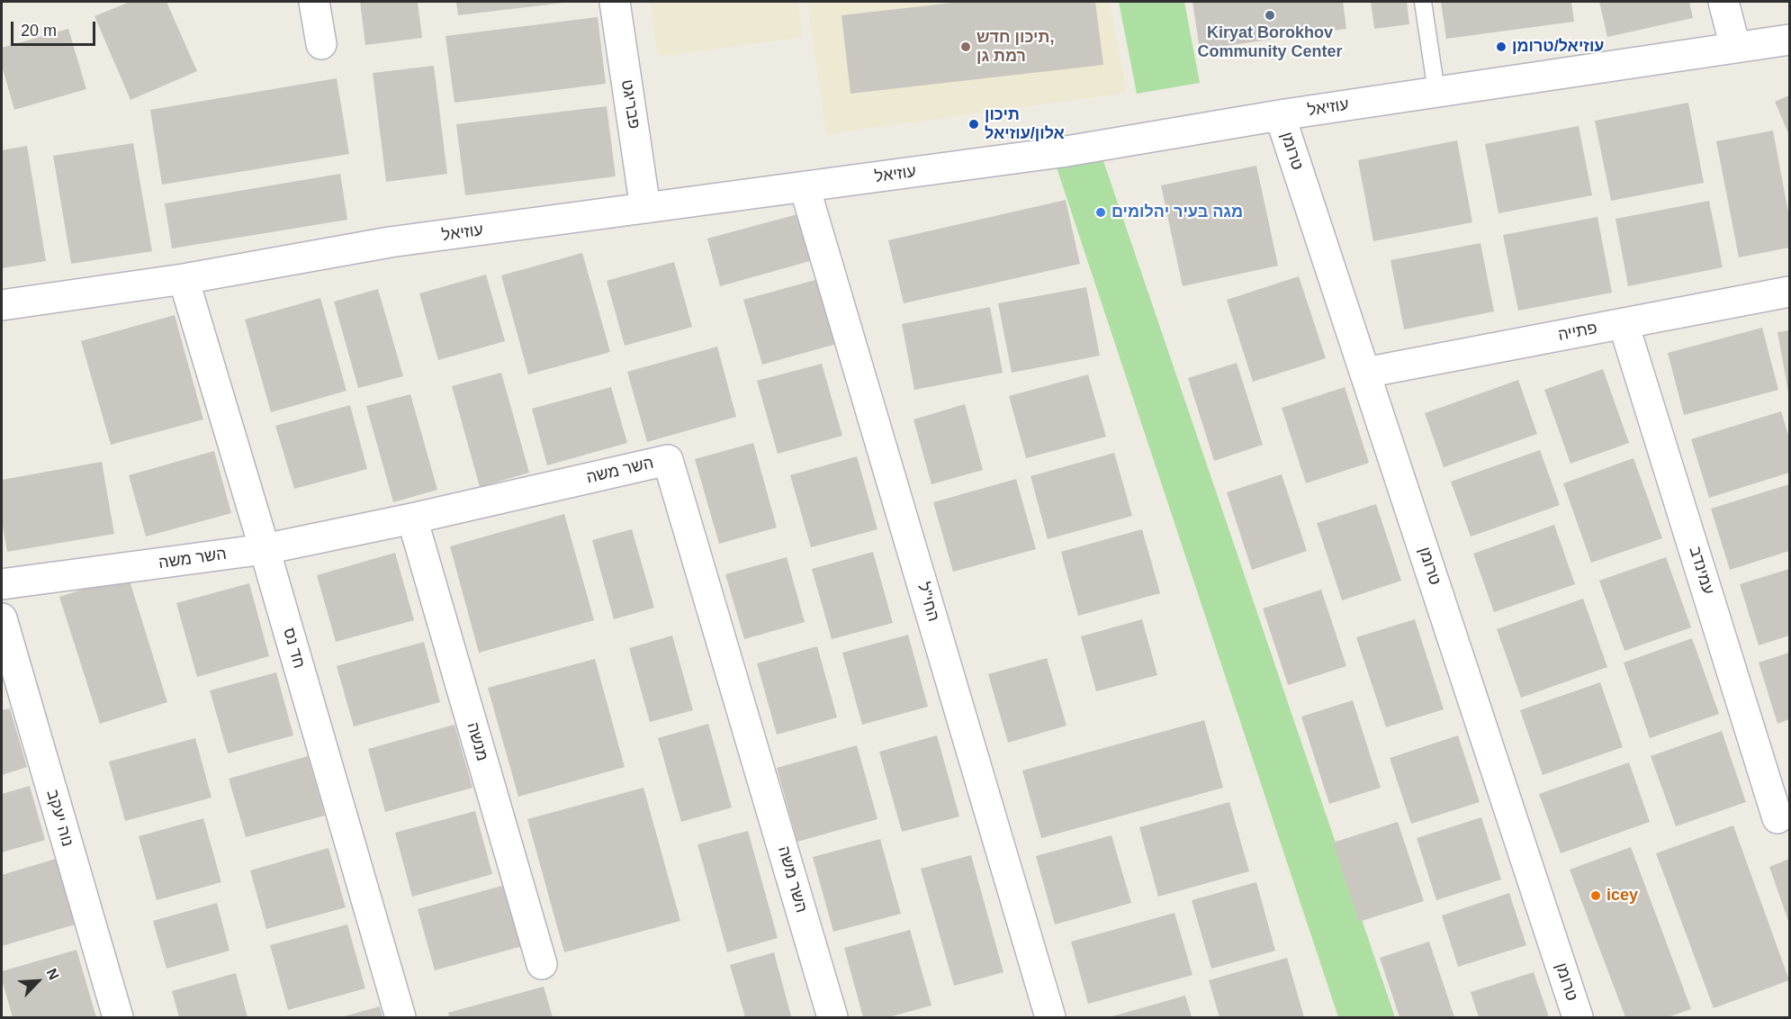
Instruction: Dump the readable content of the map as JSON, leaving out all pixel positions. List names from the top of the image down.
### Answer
{
  "streets": {
    "street": [
      "פבריגט",
      "עוזיאל",
      "טרומן",
      "פתייה",
      "השר משה",
      "עמינדב",
      "החי\"ל",
      "חד נס",
      "מנשה",
      "נוה יעקב"
    ]
  },
  "crossings": [
    ["פבריגט", "עוזיאל"],
    ["עוזיאל", "טרומן"],
    ["עוזיאל", "החי\"ל"],
    ["עוזיאל", "חד נס"],
    ["טרומן", "פתייה"],
    ["פתייה", "עמינדב"],
    ["השר משה", "חד נס"],
    ["השר משה", "מנשה"]
  ],
  "places": [
    "Kiryat Borokhov Community Center",
    "תיכון חדש, רמת גן",
    "עוזיאל/טרומן",
    "תיכון אלון/עוזיאל",
    "מגה בעיר יהלומים",
    "icey"
  ],
  "scale_bar": "20 m",
  "north": "top right"
}
